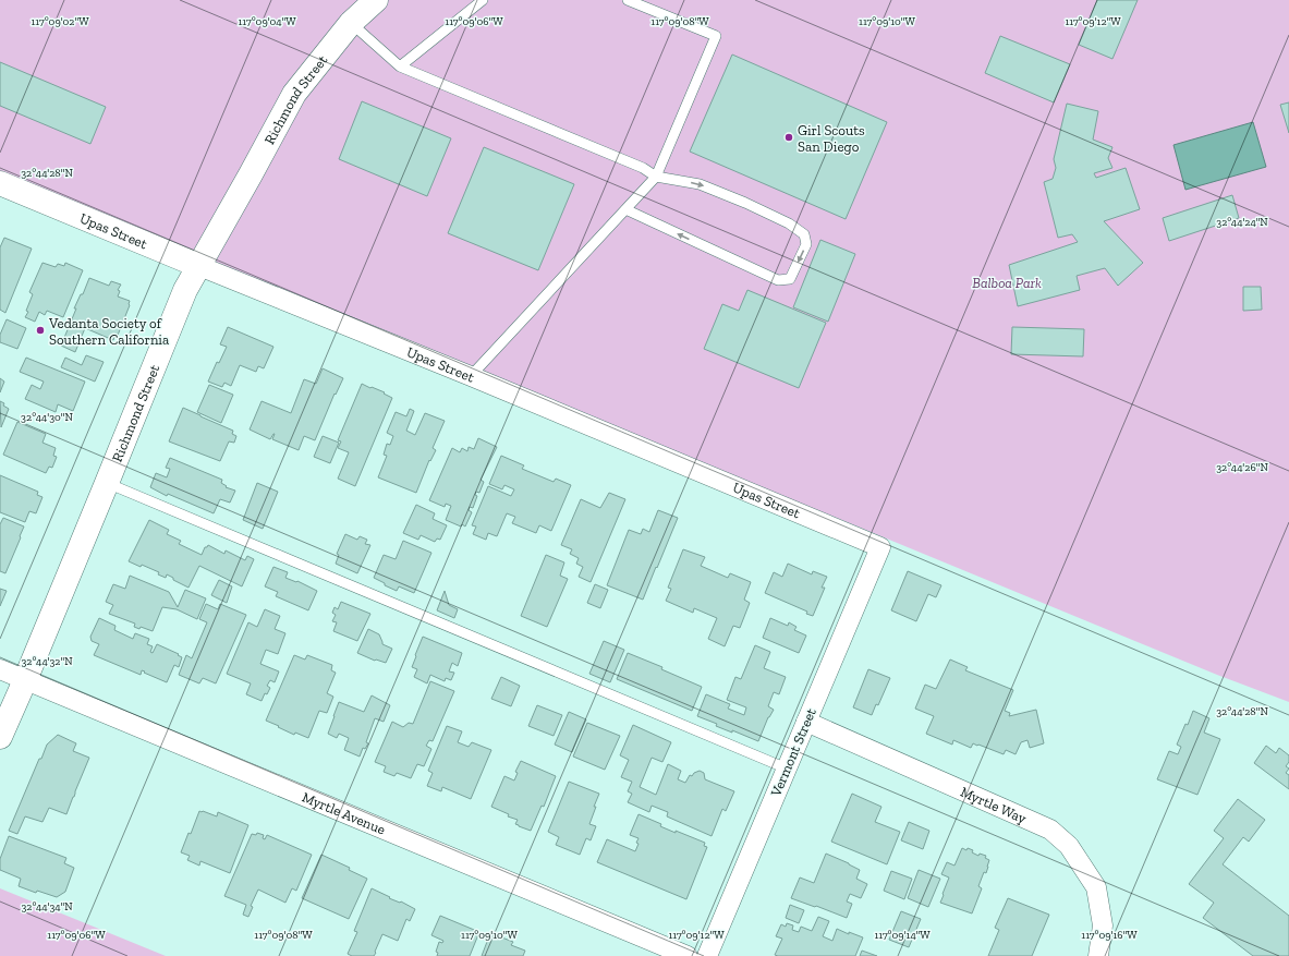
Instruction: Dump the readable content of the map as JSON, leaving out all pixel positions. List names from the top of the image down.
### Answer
{
  "streets": {
    "street": [
      "Richmond Street",
      "Upas Street",
      "Vermont Street",
      "Myrtle Way",
      "Myrtle Avenue"
    ]
  },
  "crossings": [
    ["Richmond Street", "Upas Street"],
    ["Richmond Street", "Myrtle Avenue"],
    ["Upas Street", "Vermont Street"],
    ["Vermont Street", "Myrtle Way"]
  ],
  "parks": ["Balboa Park"],
  "places": ["Girl Scouts San Diego", "Vedanta Society of Southern California"],
  "coordinates": [
    "117°09'02\"W",
    "117°09'04\"W",
    "117°09'06\"W",
    "117°09'08\"W",
    "117°09'10\"W",
    "117°09'12\"W",
    "32°44'28\"N",
    "32°44'24\"N",
    "32°44'30\"N",
    "32°44'26\"N",
    "32°44'32\"N",
    "32°44'34\"N",
    "117°09'14\"W",
    "117°09'16\"W"
  ]
}
